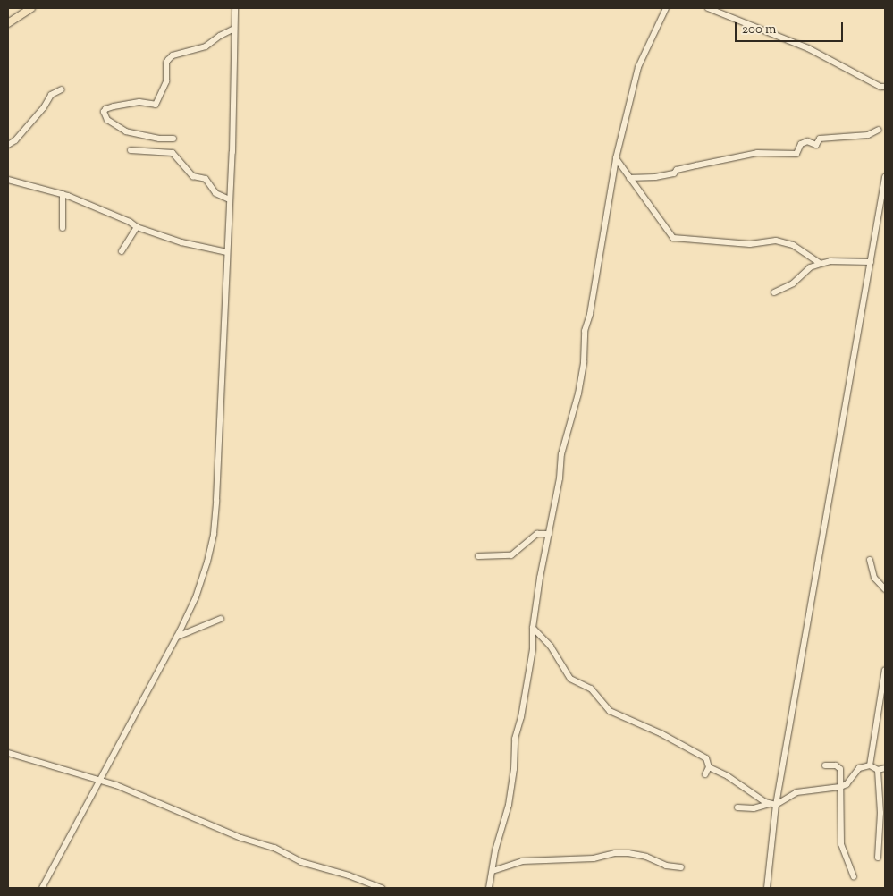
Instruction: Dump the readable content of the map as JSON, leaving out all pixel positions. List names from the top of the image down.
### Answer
{
  "scale_bar": "200 m"
}
